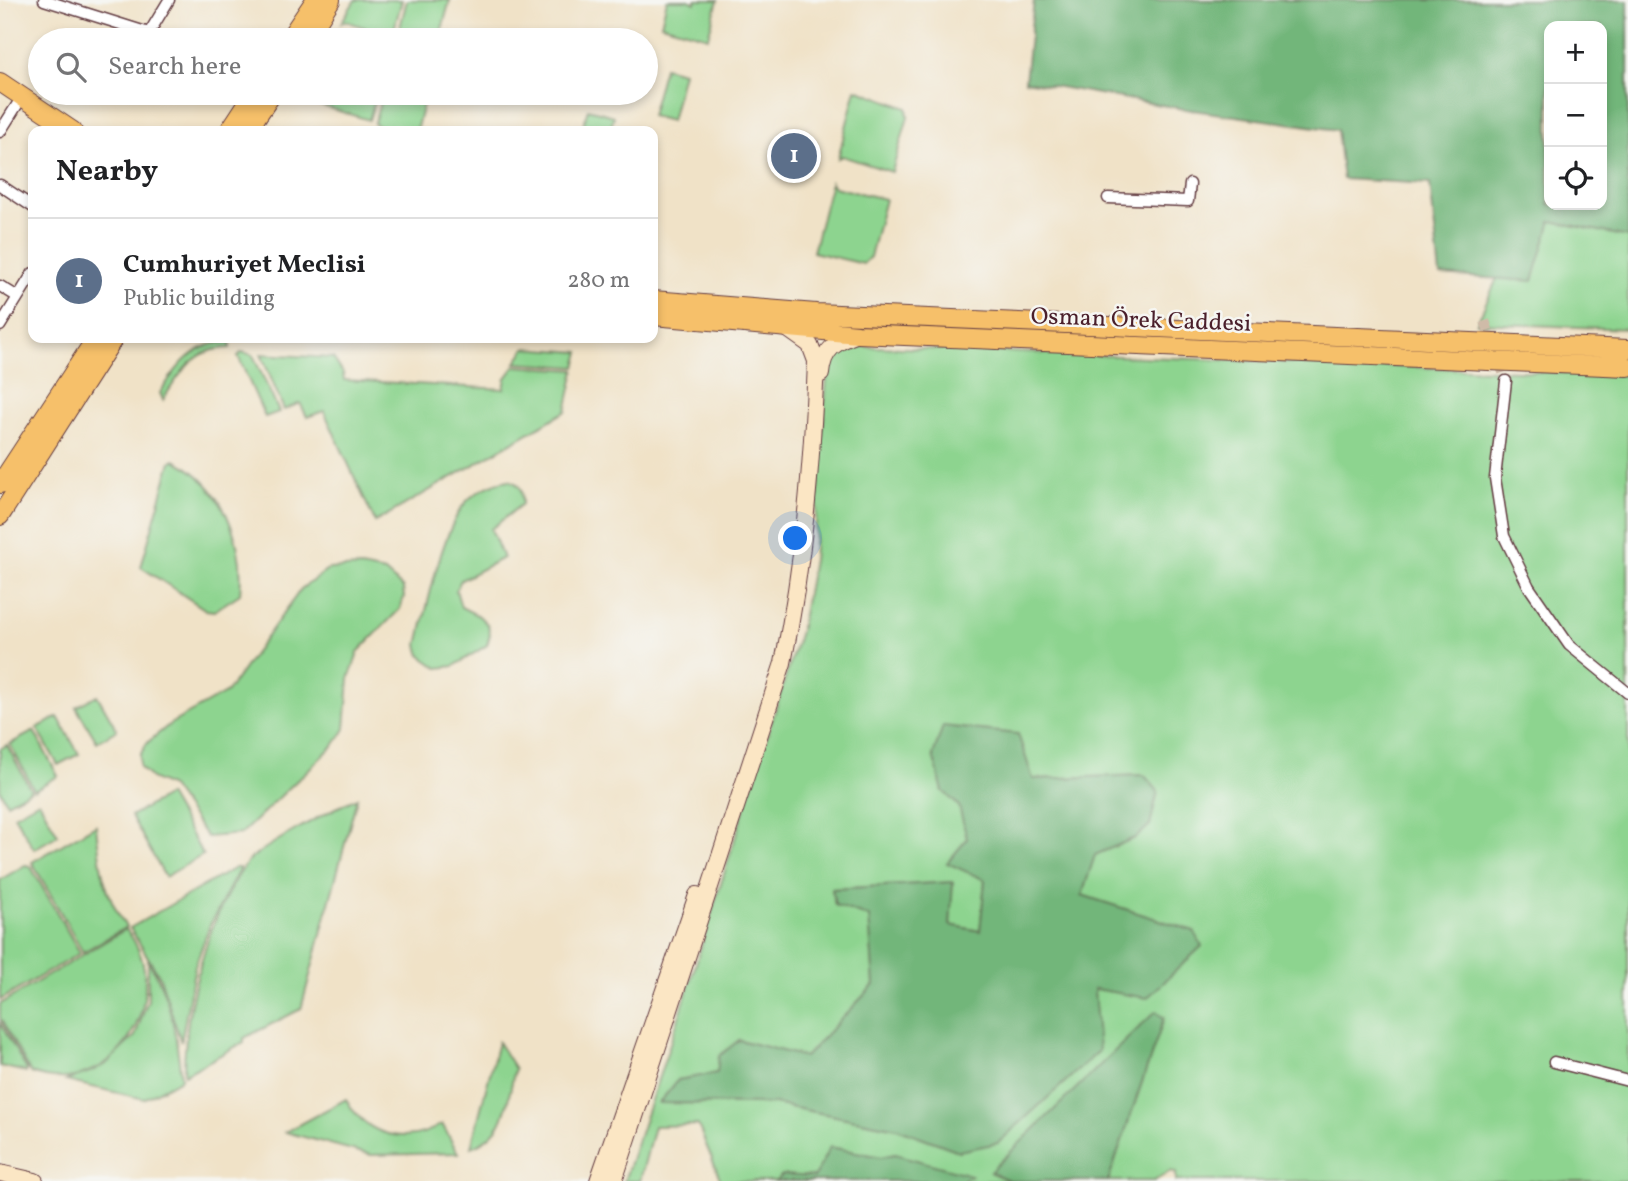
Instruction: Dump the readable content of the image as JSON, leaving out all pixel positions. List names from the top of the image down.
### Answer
{
  "streets": {
    "main road": ["Osman Örek Caddesi"]
  },
  "page": {
    "map_buttons": ["+", "−"],
    "search": "Search here",
    "heading": "Nearby",
    "pins": "1",
    "list": [
      {
        "mark": "1",
        "name": "Cumhuriyet Meclisi",
        "note": "Public building",
        "value": "280 m"
      }
    ]
  }
}
